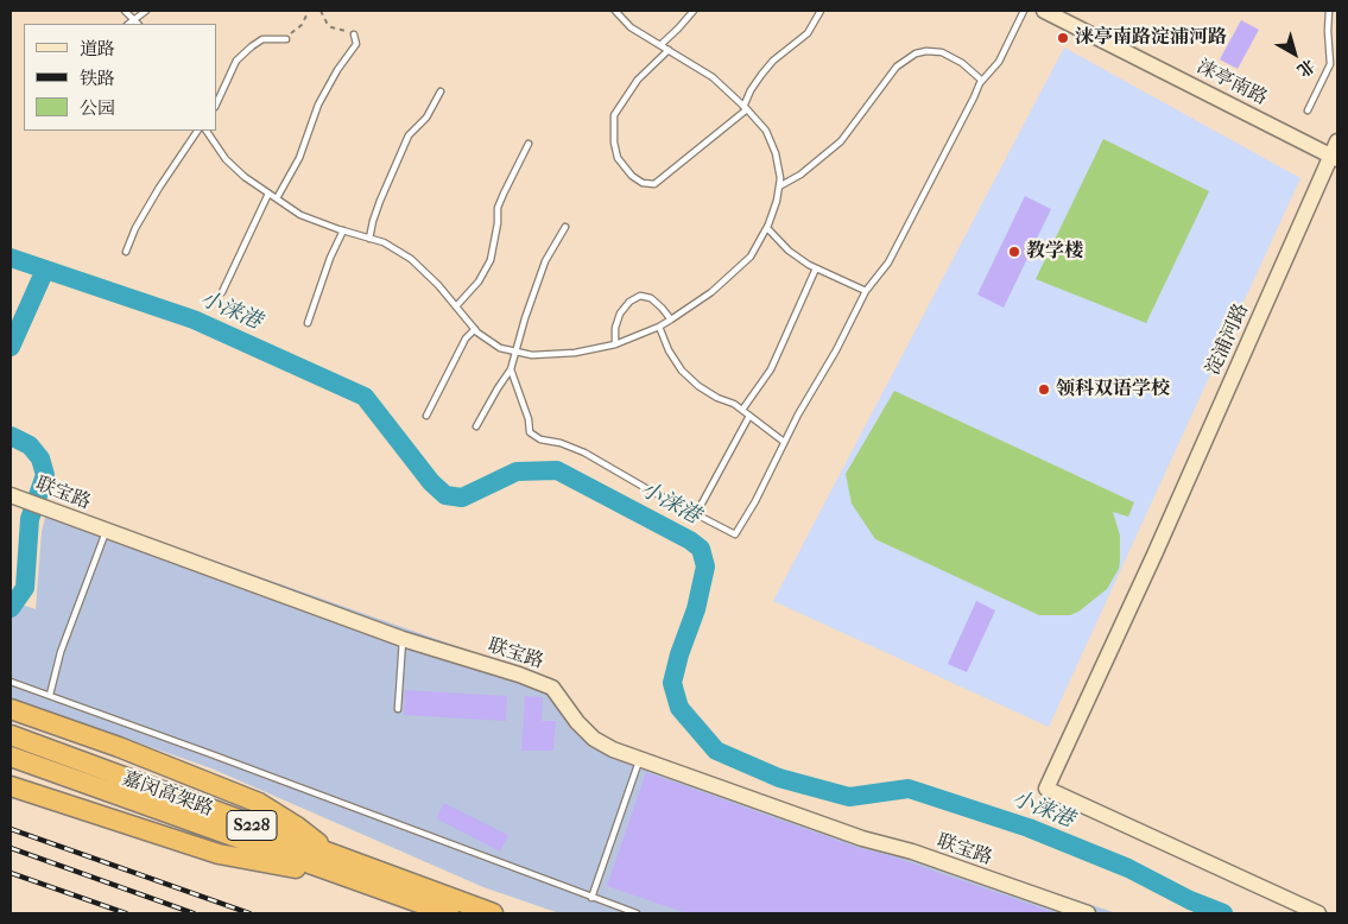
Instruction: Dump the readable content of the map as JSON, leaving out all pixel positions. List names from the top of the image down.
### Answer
{
  "streets": {
    "highway": ["嘉闵高架路", "S228"],
    "street": ["涞亭南路", "淀浦河路", "联宝路"]
  },
  "crossings": [
    ["涞亭南路", "淀浦河路"]
  ],
  "water": ["小涞港"],
  "places": ["涞亭南路淀浦河路", "教学楼", "领科双语学校"],
  "legend": ["道路", "铁路", "公园"],
  "north": "bottom right"
}
